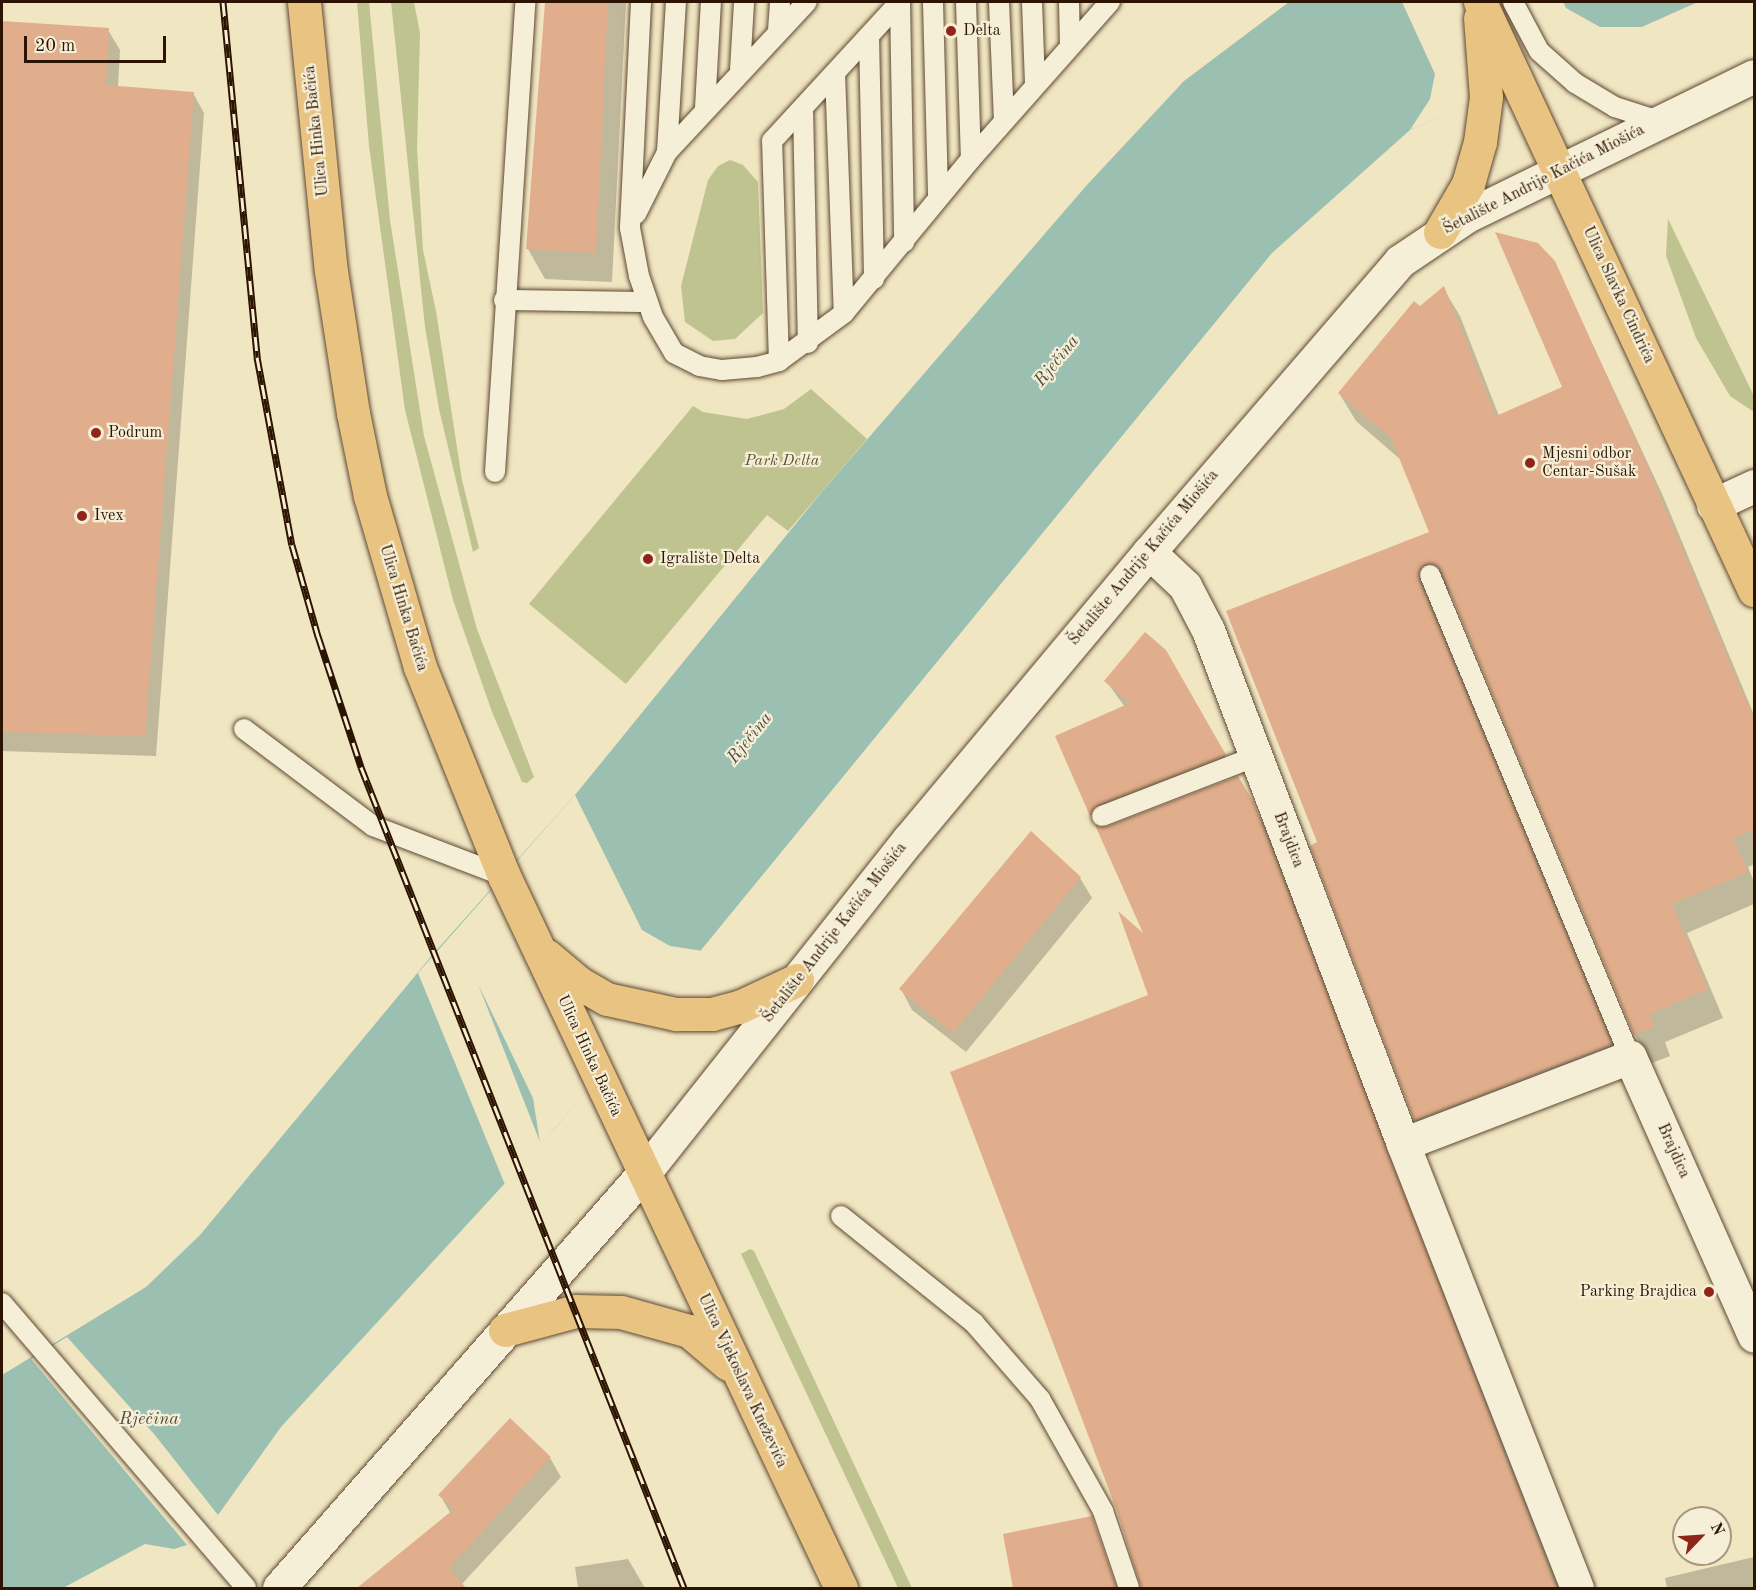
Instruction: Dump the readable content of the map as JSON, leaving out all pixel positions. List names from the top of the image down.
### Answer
{
  "streets": {
    "main road": ["Ulica Hinka Bačića", "Ulica Slavka Cindrića", "Ulica Vjekoslava Kneževića"],
    "street": ["Šetalište Andrije Kačića Miošića", "Brajdica"]
  },
  "crossings": [
    ["Ulica Hinka Bačića", "Šetalište Andrije Kačića Miošića"],
    ["Ulica Hinka Bačića", "Ulica Vjekoslava Kneževića"],
    ["Šetalište Andrije Kačića Miošića", "Ulica Slavka Cindrića"],
    ["Šetalište Andrije Kačića Miošića", "Brajdica"],
    ["Šetalište Andrije Kačića Miošića", "Ulica Vjekoslava Kneževića"]
  ],
  "water": ["Rječina"],
  "parks": ["Park Delta"],
  "places": [
    "Delta",
    "Podrum",
    "Mjesni odbor Centar-Sušak",
    "Ivex",
    "Igralište Delta",
    "Parking Brajdica"
  ],
  "scale_bar": "20 m",
  "north": "top right"
}
